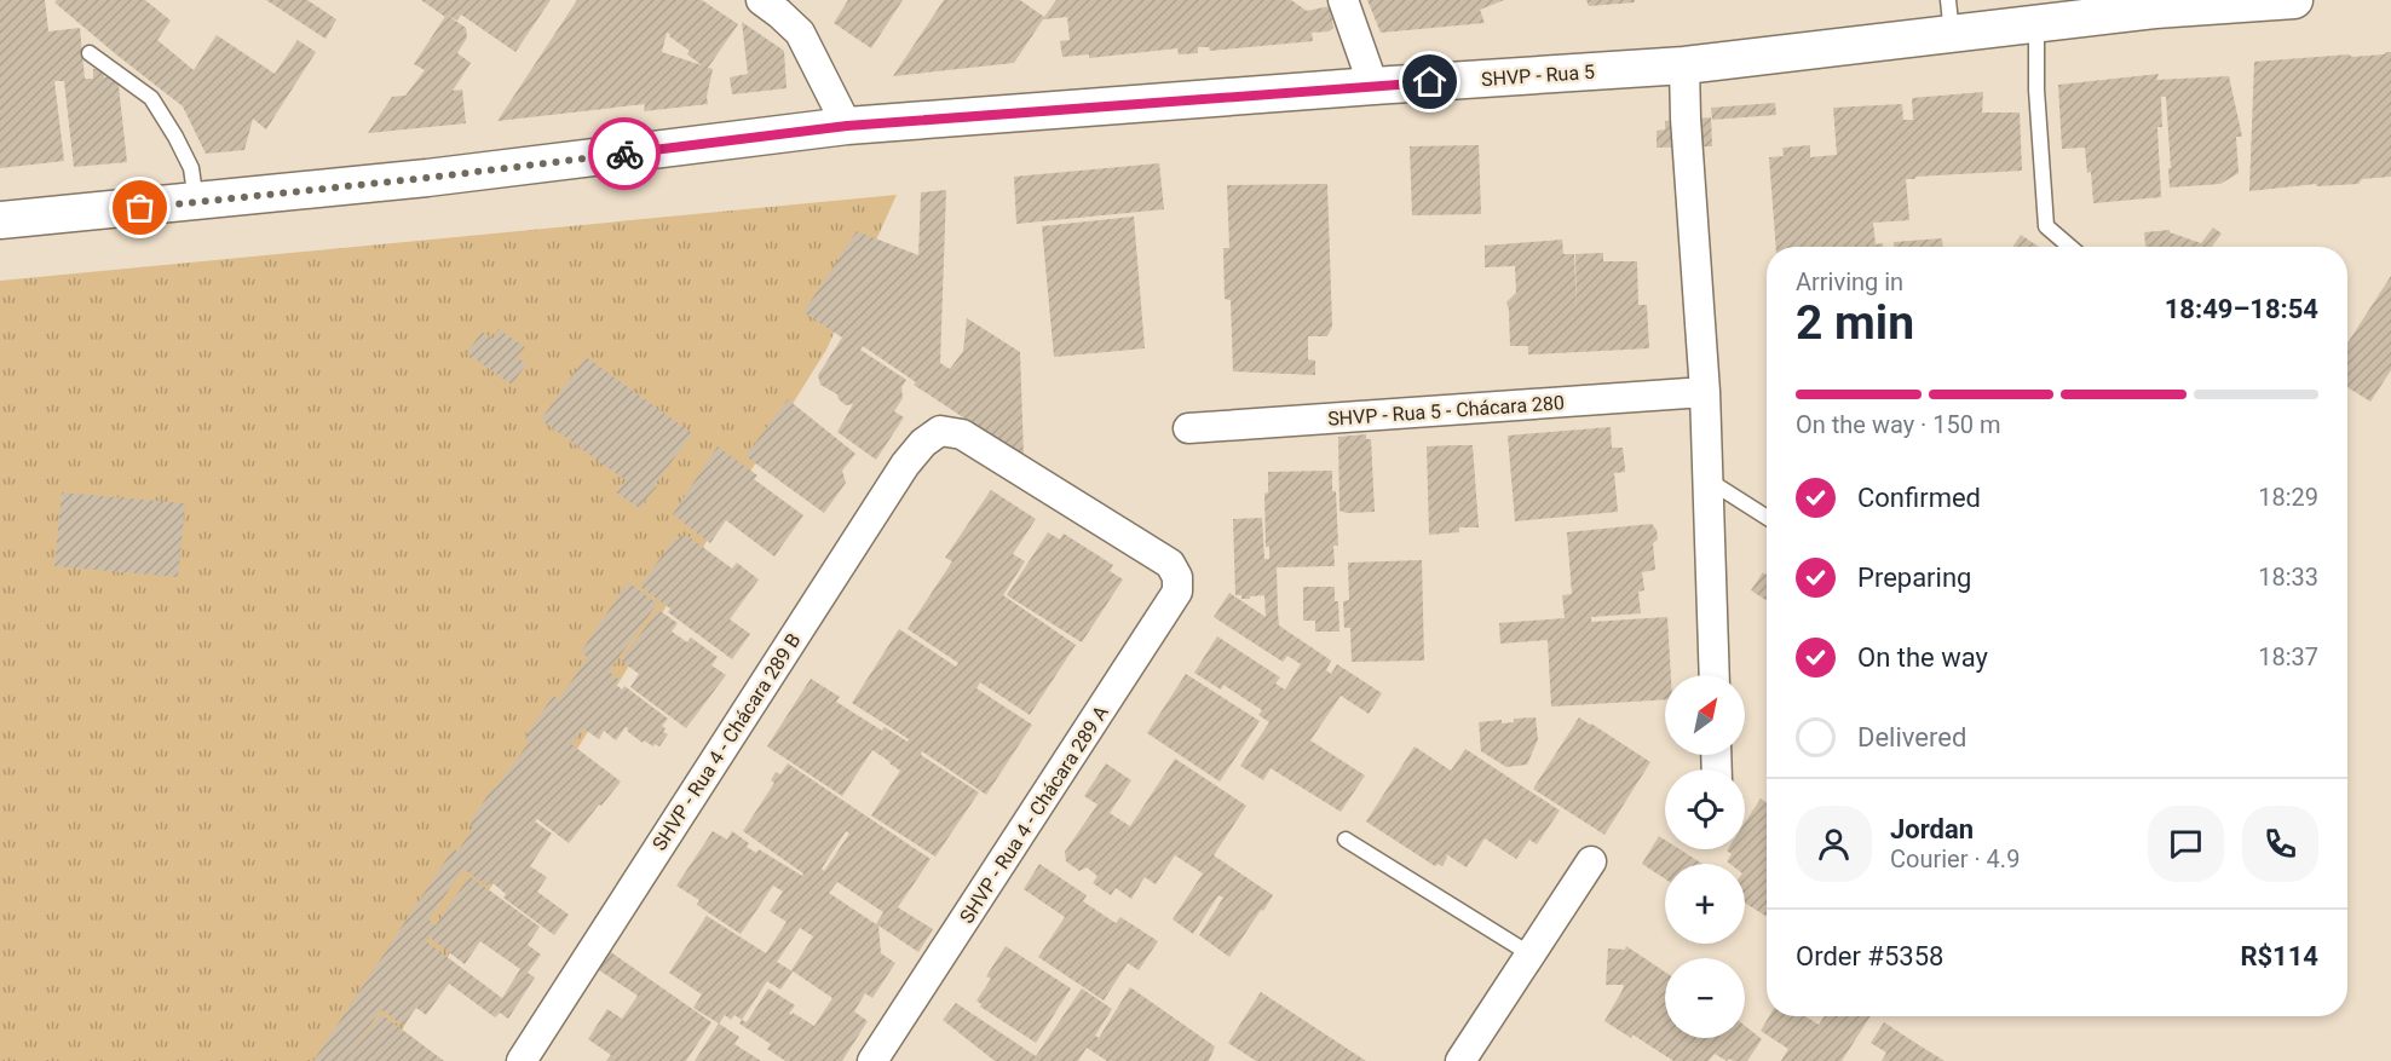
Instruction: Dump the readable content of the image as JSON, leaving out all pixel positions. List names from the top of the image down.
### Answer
{
  "streets": {
    "street": [
      "SHVP - Rua 5",
      "SHVP - Rua 5 - Chácara 280",
      "SHVP - Rua 4 - Chácara 289 B",
      "SHVP - Rua 4 - Chácara 289 A"
    ]
  },
  "crossings": [
    ["SHVP - Rua 4 - Chácara 289 B", "SHVP - Rua 4 - Chácara 289 A"]
  ],
  "north": "top right",
  "page": {
    "heading": ["2 min", "Arriving in", "18:49–18:54"],
    "panel": [
      "Jordan",
      "Courier · 4.9",
      "Order #5358",
      "R$114"
    ],
    "bar": "On the way · 150 m",
    "list": [
      ["Confirmed", "18:29"],
      ["Preparing", "18:33"],
      ["On the way", "18:37"],
      "Delivered"
    ],
    "map_buttons": ["+", "−"]
  }
}
